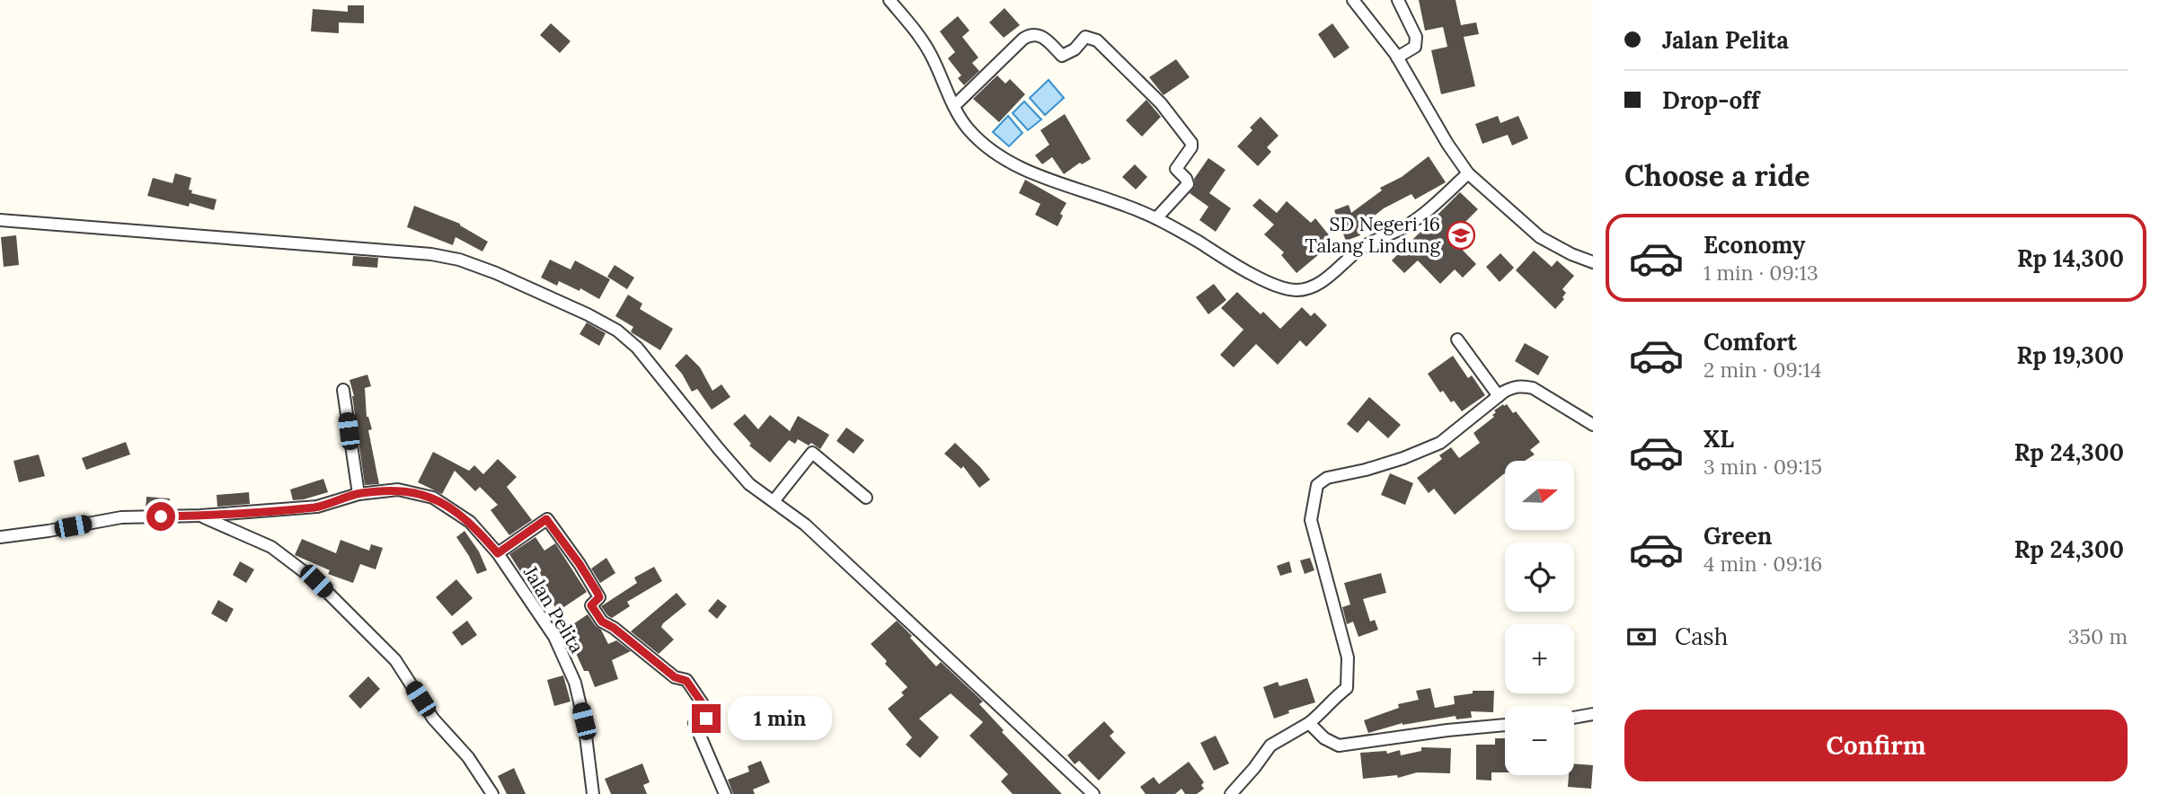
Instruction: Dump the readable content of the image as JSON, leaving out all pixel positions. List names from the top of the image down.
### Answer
{
  "streets": {
    "street": ["Jalan Pelita"]
  },
  "places": {
    "school or university": ["SD Negeri 16 Talang Lindung"]
  },
  "north": "right",
  "page": {
    "banner": ["Jalan Pelita", "Drop-off"],
    "heading": "Choose a ride",
    "list": [
      {
        "name": "Economy",
        "note": "1 min · 09:13",
        "value": "Rp 14,300"
      },
      {
        "name": "Comfort",
        "note": "2 min · 09:14",
        "value": "Rp 19,300"
      },
      {
        "name": "XL",
        "note": "3 min · 09:15",
        "value": "Rp 24,300"
      },
      {
        "name": "Green",
        "note": "4 min · 09:16",
        "value": "Rp 24,300"
      }
    ],
    "map_buttons": ["+", "−"],
    "pay": ["Cash", "350 m"],
    "bubble": "1 min",
    "buttons": "Confirm"
  }
}
